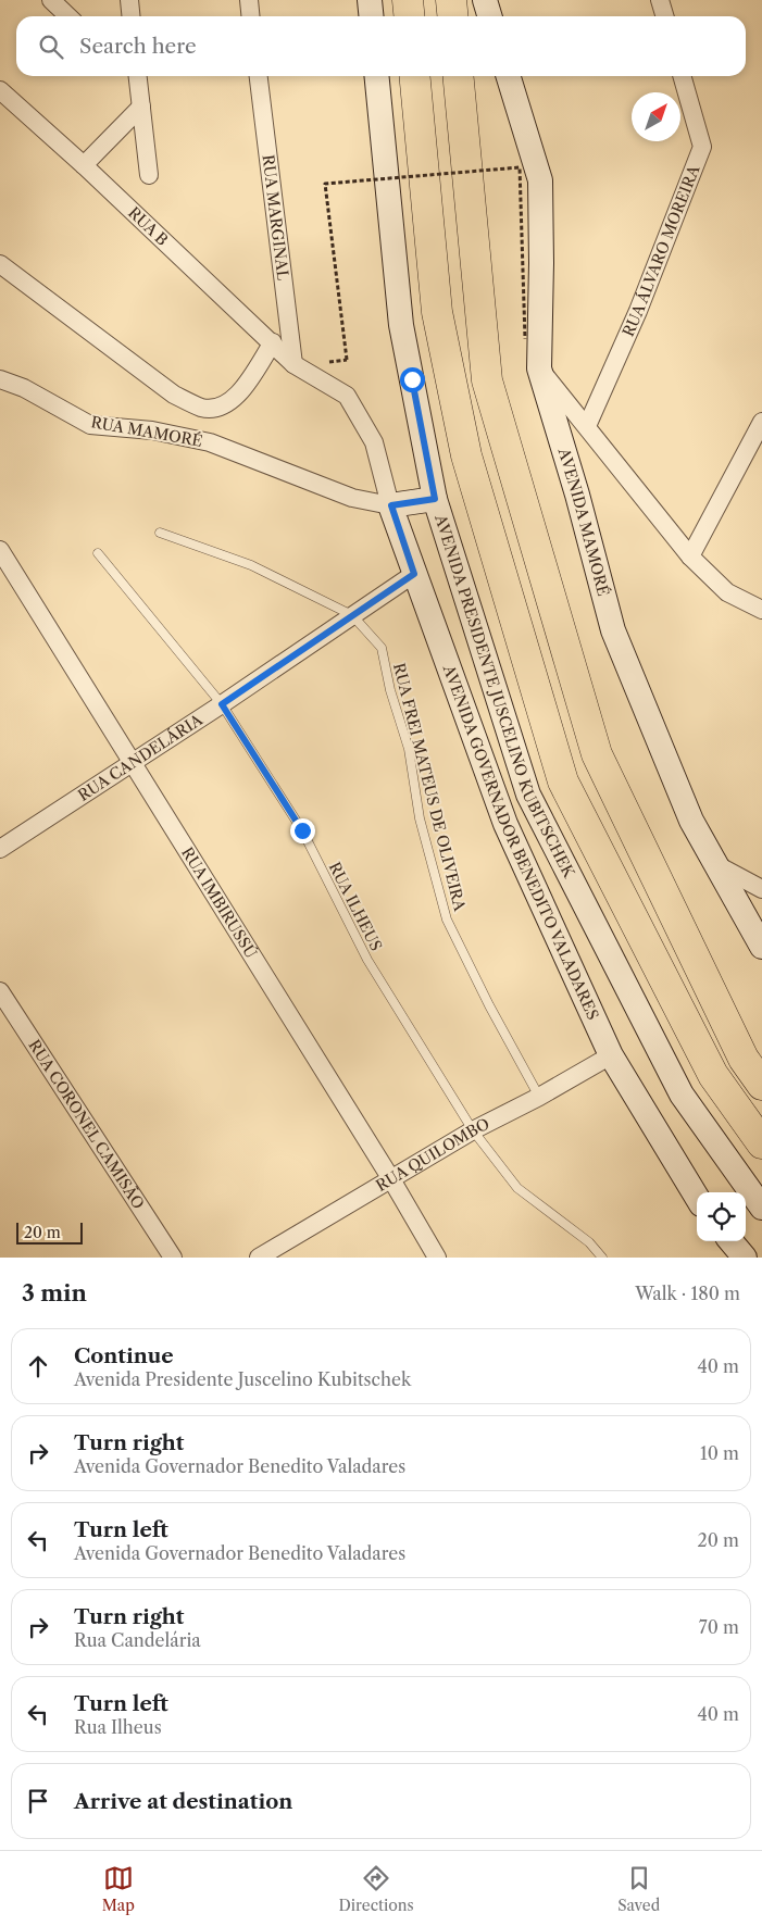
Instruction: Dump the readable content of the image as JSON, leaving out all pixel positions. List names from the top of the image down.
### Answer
{
  "streets": {
    "highway": ["AVENIDA PRESIDENTE JUSCELINO KUBITSCHEK"],
    "street": [
      "RUA MARGINAL",
      "RUA B",
      "RUA ÁLVARO MOREIRA",
      "RUA MAMORÉ",
      "AVENIDA MAMORÉ",
      "RUA CANDELÁRIA",
      "AVENIDA GOVERNADOR BENEDITO VALADARES",
      "RUA IMBIRUSSÚ",
      "RUA CORONEL CAMISÃO",
      "RUA QUILOMBO"
    ],
    "lane": ["RUA FREI MATEUS DE OLIVEIRA", "RUA ILHEUS"]
  },
  "crossings": [
    ["RUA MARGINAL", "RUA B"],
    ["RUA B", "RUA MAMORÉ"],
    ["RUA B", "AVENIDA GOVERNADOR BENEDITO VALADARES"],
    ["RUA MAMORÉ", "AVENIDA GOVERNADOR BENEDITO VALADARES"],
    ["RUA CANDELÁRIA", "RUA FREI MATEUS DE OLIVEIRA"],
    ["RUA CANDELÁRIA", "AVENIDA GOVERNADOR BENEDITO VALADARES"],
    ["RUA CANDELÁRIA", "RUA IMBIRUSSÚ"],
    ["RUA CANDELÁRIA", "RUA ILHEUS"],
    ["RUA FREI MATEUS DE OLIVEIRA", "RUA QUILOMBO"],
    ["AVENIDA GOVERNADOR BENEDITO VALADARES", "RUA QUILOMBO"],
    ["RUA IMBIRUSSÚ", "RUA QUILOMBO"],
    ["RUA ILHEUS", "RUA QUILOMBO"]
  ],
  "scale_bar": "20 m",
  "north": "top right",
  "page": {
    "search": "Search here",
    "scale": "20 m",
    "heading": ["3 min", "Walk · 180 m"],
    "list": [
      ["Continue", "Avenida Presidente Juscelino Kubitschek", "40 m"],
      ["Turn right", "Avenida Governador Benedito Valadares", "10 m"],
      ["Turn left", "Avenida Governador Benedito Valadares", "20 m"],
      ["Turn right", "Rua Candelária", "70 m"],
      ["Turn left", "Rua Ilheus", "40 m"],
      "Arrive at destination"
    ],
    "nav": ["Map", "Directions", "Saved"]
  }
}
